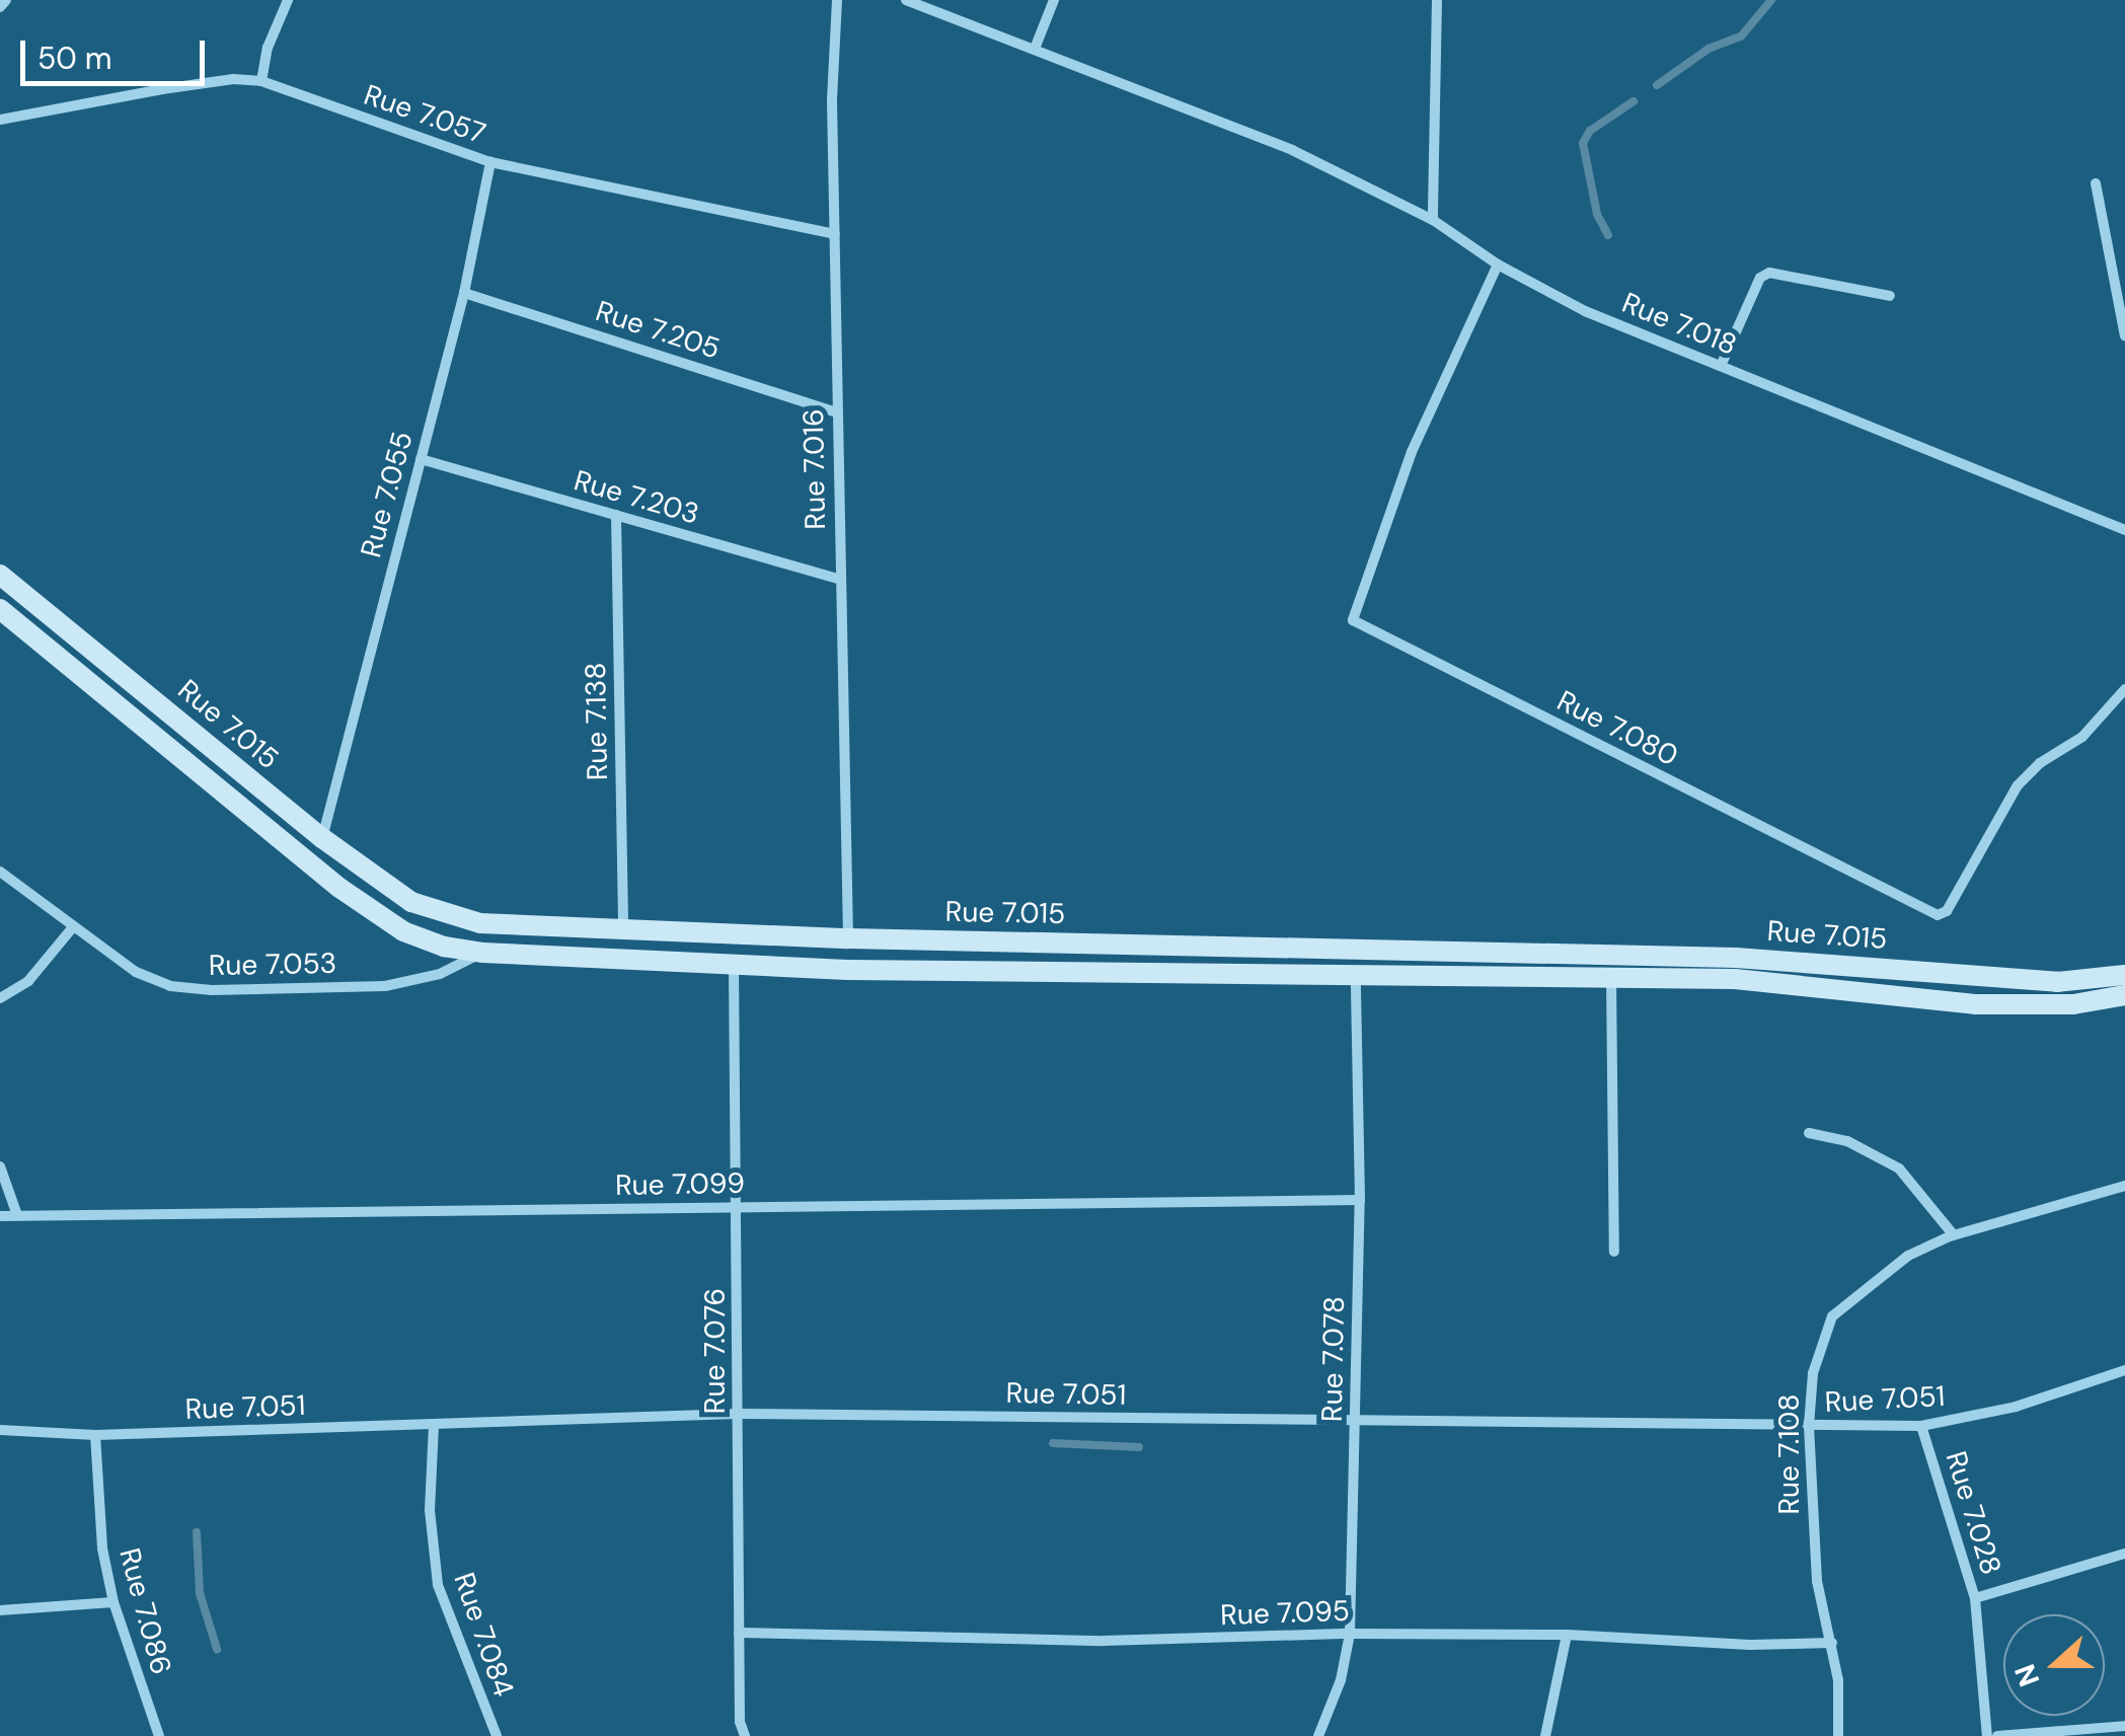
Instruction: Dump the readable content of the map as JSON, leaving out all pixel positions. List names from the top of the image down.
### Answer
{
  "streets": {
    "main road": ["Rue 7.015"],
    "street": [
      "Rue 7.057",
      "Rue 7.018",
      "Rue 7.205",
      "Rue 7.016",
      "Rue 7.055",
      "Rue 7.203",
      "Rue 7.138",
      "Rue 7.080",
      "Rue 7.053",
      "Rue 7.099",
      "Rue 7.076",
      "Rue 7.078",
      "Rue 7.051",
      "Rue 7.108",
      "Rue 7.028",
      "Rue 7.086",
      "Rue 7.095",
      "Rue 7.084"
    ]
  },
  "crossings": [
    ["Rue 7.057", "Rue 7.016"],
    ["Rue 7.057", "Rue 7.055"],
    ["Rue 7.018", "Rue 7.080"],
    ["Rue 7.205", "Rue 7.016"],
    ["Rue 7.205", "Rue 7.055"],
    ["Rue 7.016", "Rue 7.203"],
    ["Rue 7.016", "Rue 7.015"],
    ["Rue 7.055", "Rue 7.203"],
    ["Rue 7.055", "Rue 7.015"],
    ["Rue 7.203", "Rue 7.138"],
    ["Rue 7.138", "Rue 7.015"],
    ["Rue 7.015", "Rue 7.053"],
    ["Rue 7.015", "Rue 7.076"],
    ["Rue 7.015", "Rue 7.078"],
    ["Rue 7.099", "Rue 7.076"],
    ["Rue 7.099", "Rue 7.078"],
    ["Rue 7.076", "Rue 7.051"],
    ["Rue 7.076", "Rue 7.095"],
    ["Rue 7.078", "Rue 7.051"],
    ["Rue 7.078", "Rue 7.095"],
    ["Rue 7.051", "Rue 7.108"],
    ["Rue 7.051", "Rue 7.028"],
    ["Rue 7.051", "Rue 7.086"],
    ["Rue 7.051", "Rue 7.084"],
    ["Rue 7.108", "Rue 7.095"]
  ],
  "scale_bar": "50 m",
  "north": "left"
}
